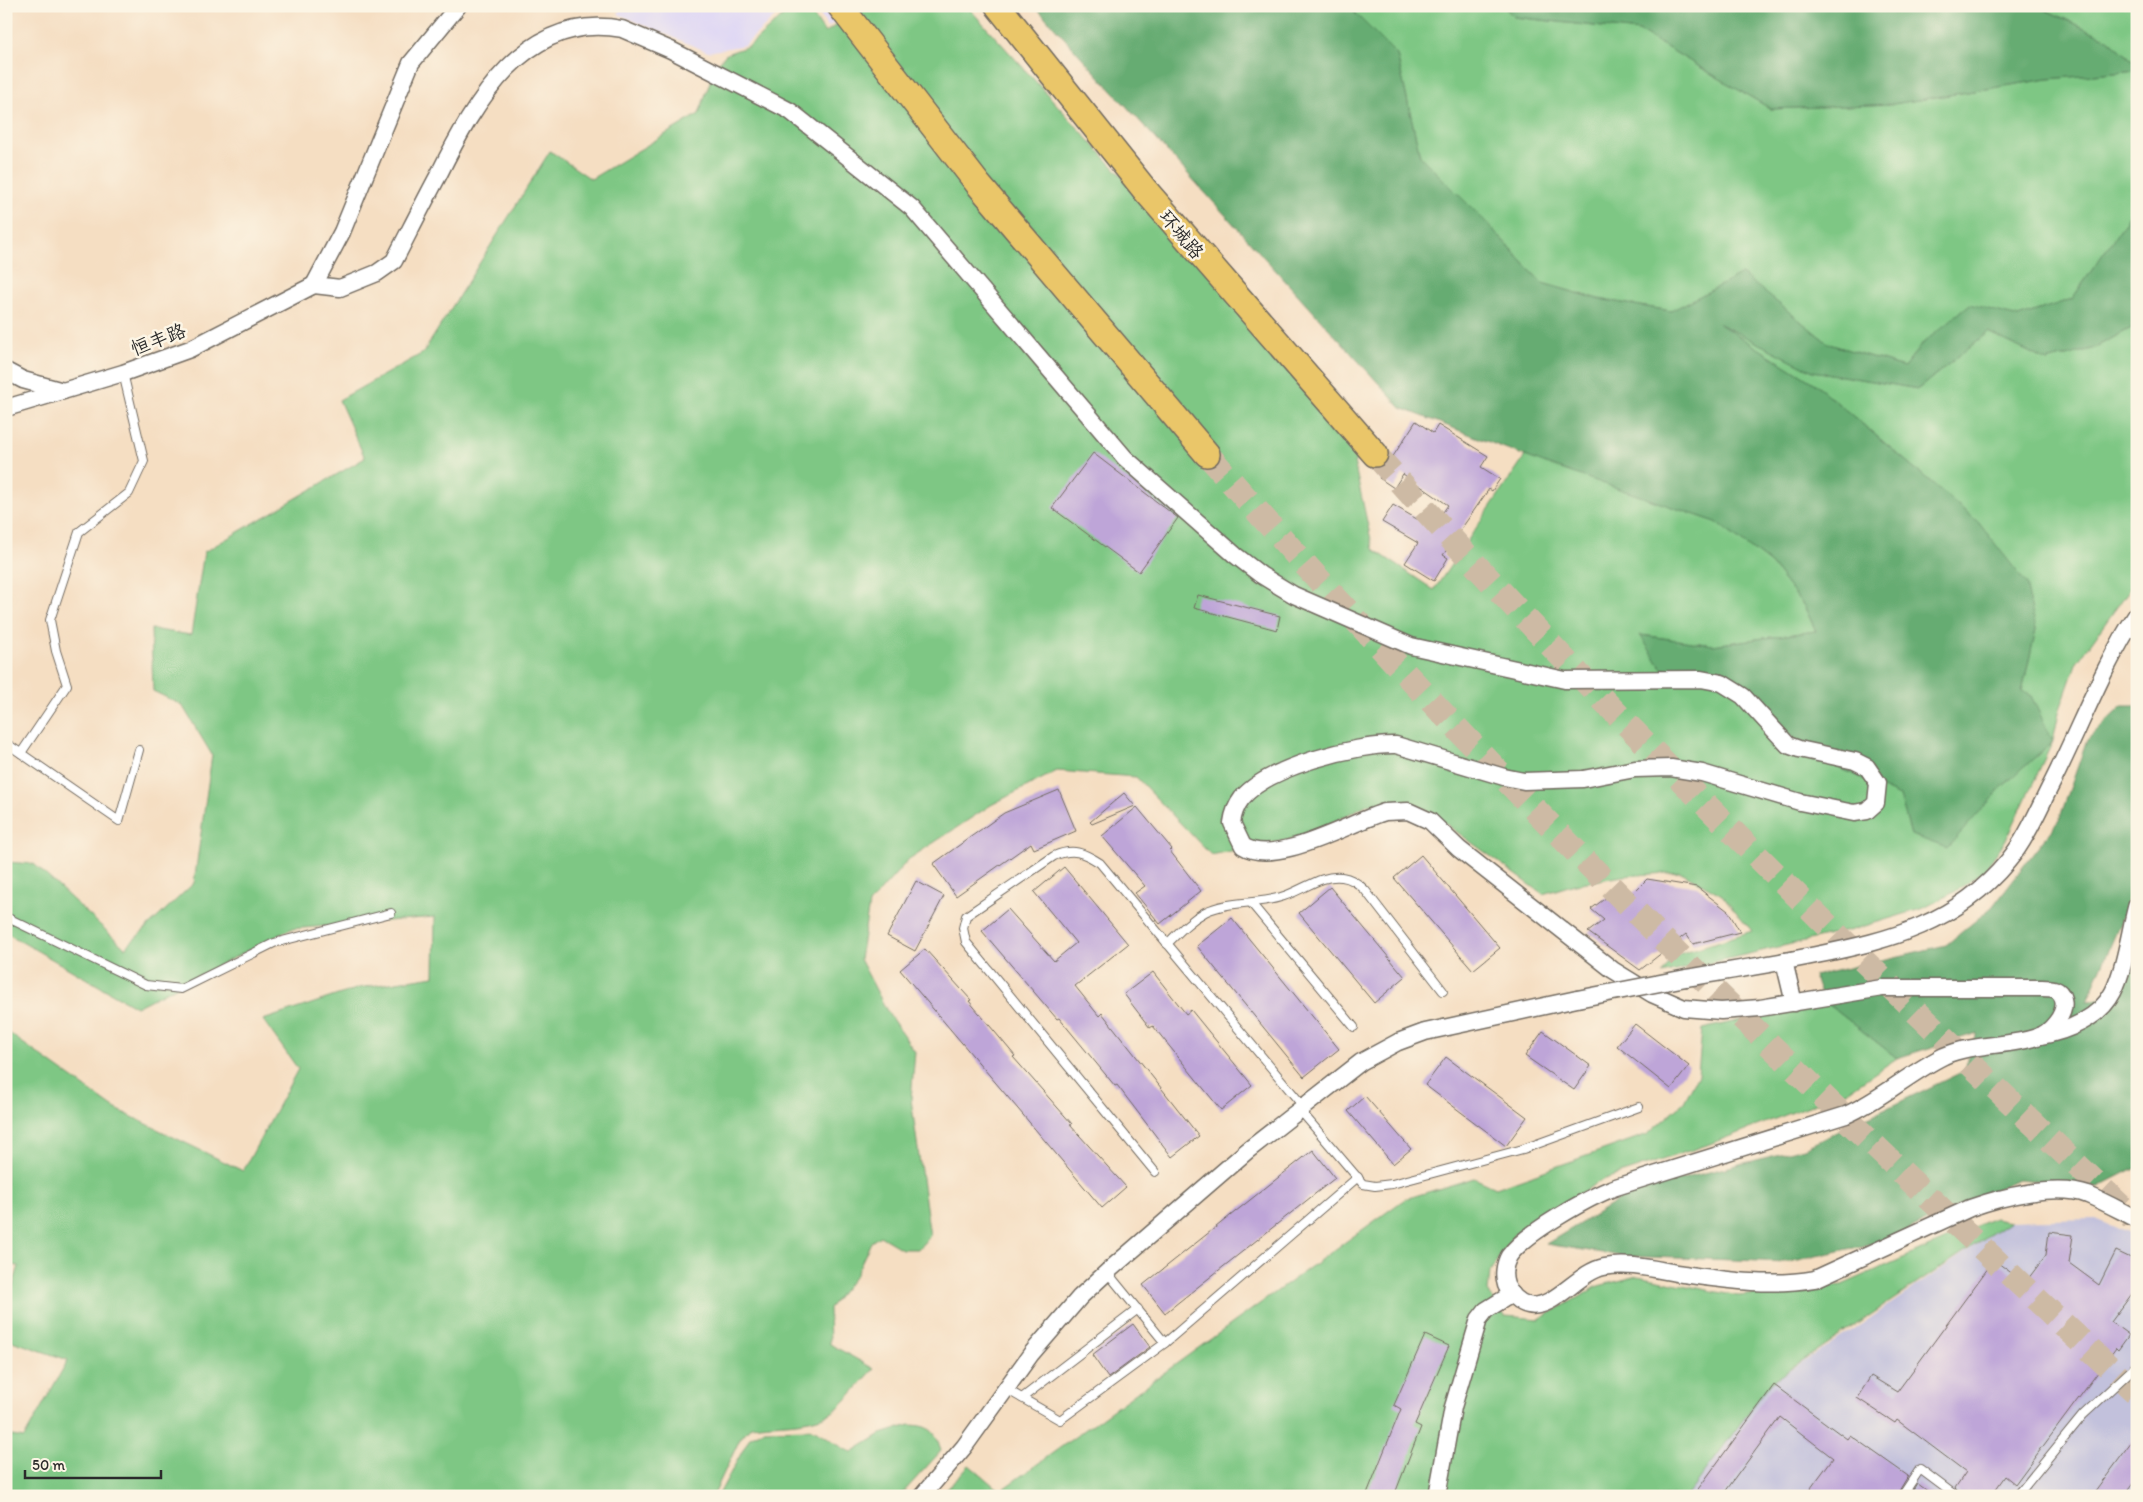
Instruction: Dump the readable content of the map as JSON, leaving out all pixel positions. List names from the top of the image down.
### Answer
{
  "streets": {
    "main road": ["环城路"],
    "street": ["恒丰路"]
  },
  "scale_bar": "50 m"
}
